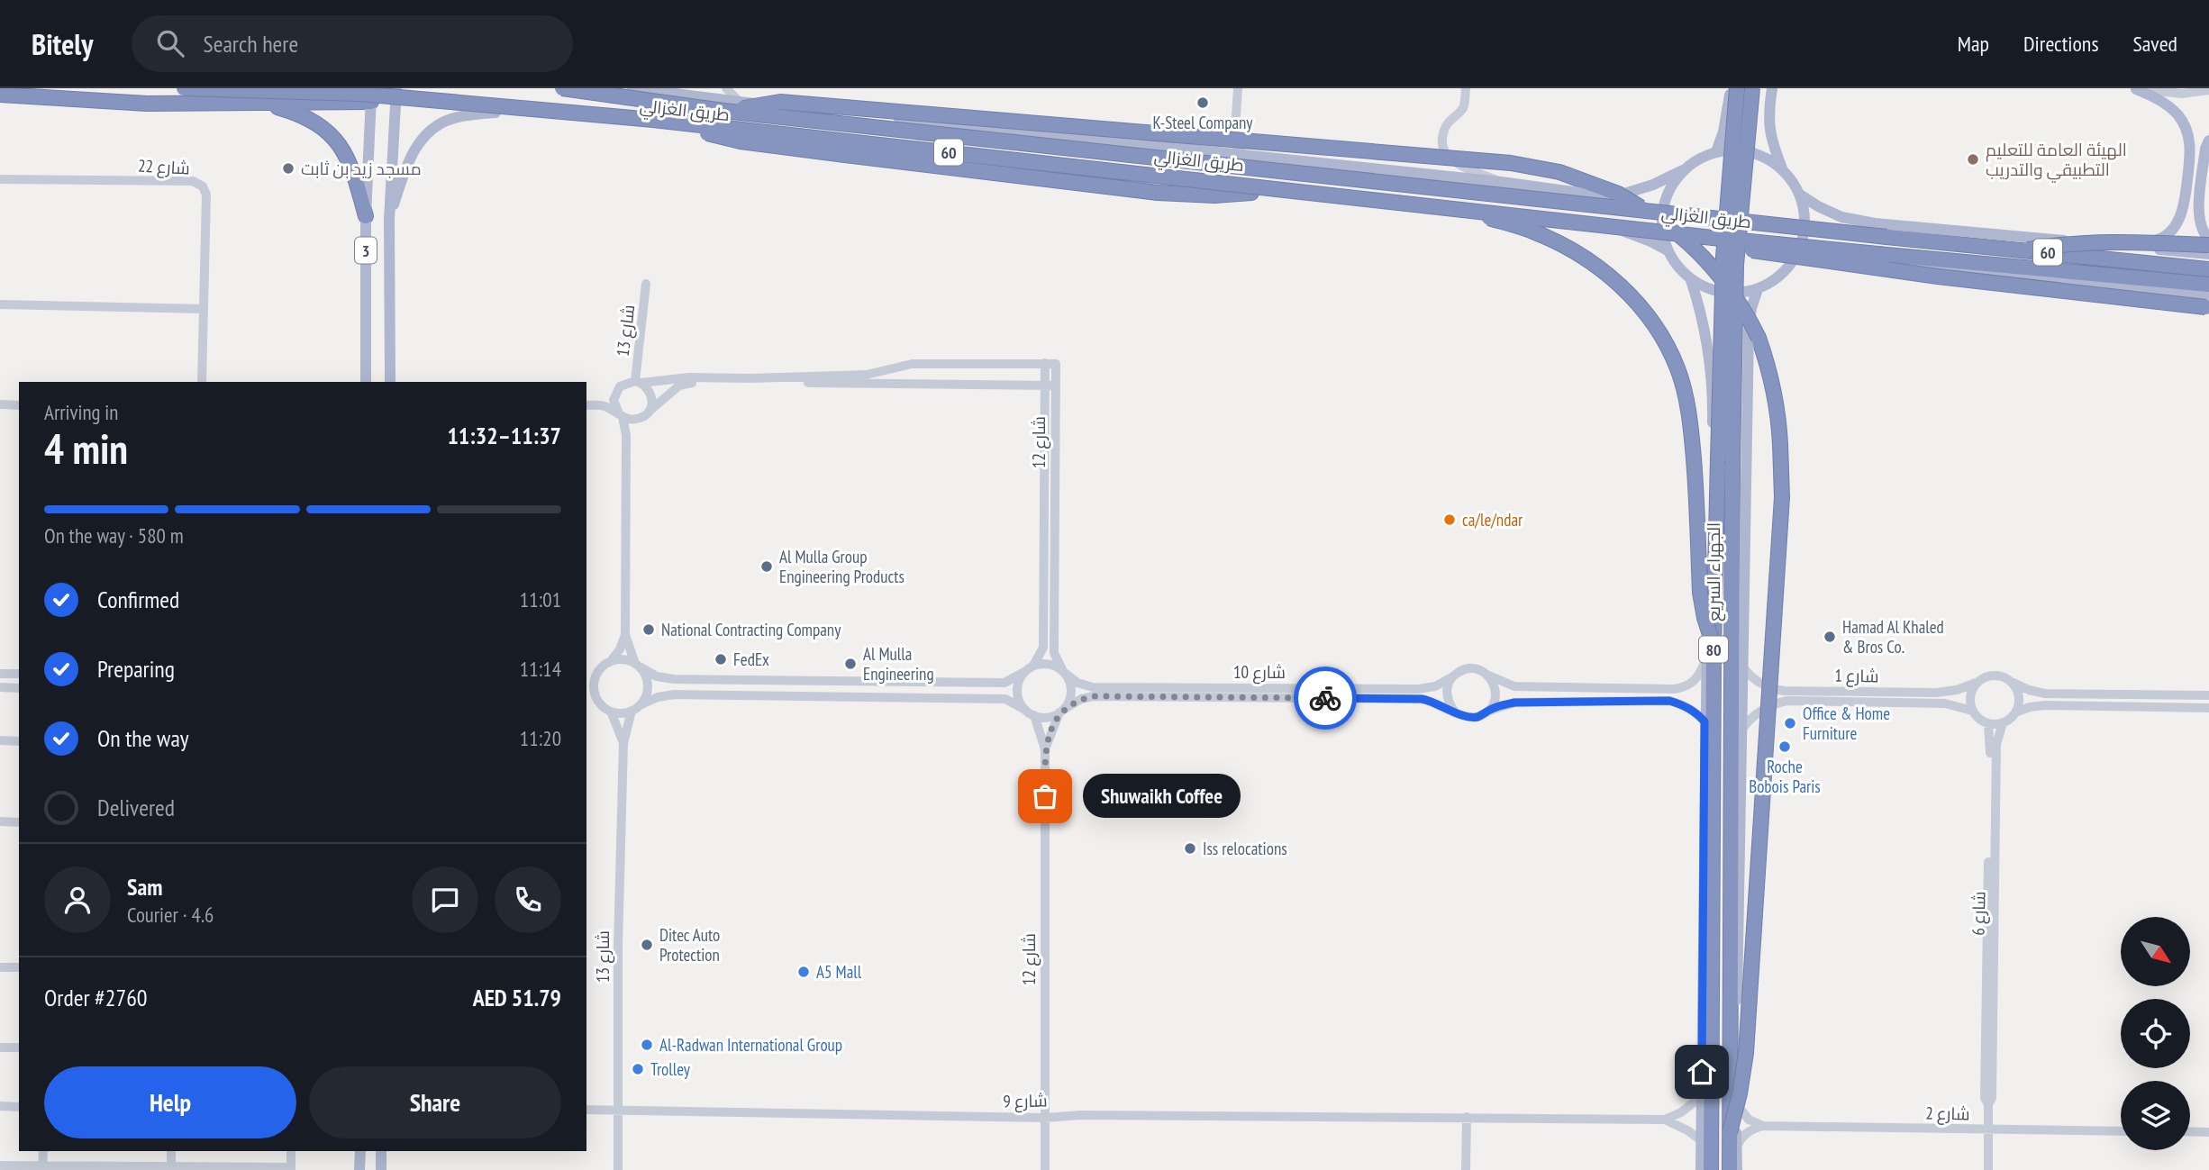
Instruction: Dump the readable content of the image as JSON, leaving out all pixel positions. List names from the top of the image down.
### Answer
{
  "streets": {
    "highway": [
      "طريق الغزالي",
      "60",
      "الجهراء السريع",
      "80"
    ],
    "main road": ["3"],
    "street": [
      "شارع 22",
      "شارع 13",
      "شارع 12",
      "شارع 10",
      "شارع 1",
      "شارع 6",
      "شارع 9",
      "شارع 2"
    ]
  },
  "crossings": [
    ["طريق الغزالي", "3"],
    ["طريق الغزالي", "الجهراء السريع"],
    ["شارع 13", "شارع 9"],
    ["شارع 12", "شارع 10"],
    ["شارع 12", "شارع 9"],
    ["الجهراء السريع", "شارع 1"],
    ["شارع 1", "شارع 6"],
    ["شارع 6", "شارع 2"]
  ],
  "places": [
    "K-Steel Company",
    "الهيئة العامة للتعليم التطبيقي والتدريب",
    "مسجد زيد بن ثابت",
    "ca/le/ndar",
    "Al Mulla Group Engineering Products",
    "National Contracting Company",
    "Hamad Al Khaled & Bros Co.",
    "FedEx",
    "Al Mulla Engineering",
    "Office & Home Furniture",
    "Roche Bobois Paris",
    "Shuwaikh Coffee",
    "Iss relocations",
    "Ditec Auto Protection",
    "A5 Mall",
    "Al-Radwan International Group",
    "Trolley"
  ],
  "north": "bottom right",
  "page": {
    "header": "Bitely",
    "search": "Search here",
    "nav": ["Map", "Directions", "Saved"],
    "heading": ["4 min", "Arriving in", "11:32–11:37"],
    "panel": [
      "Sam",
      "Courier · 4.6",
      "Order #2760",
      "AED 51.79"
    ],
    "bar": "On the way · 580 m",
    "list": [
      ["Confirmed", "11:01"],
      ["Preparing", "11:14"],
      ["On the way", "11:20"],
      "Delivered"
    ],
    "bubble": "Shuwaikh Coffee",
    "buttons": ["Help", "Share"]
  }
}
